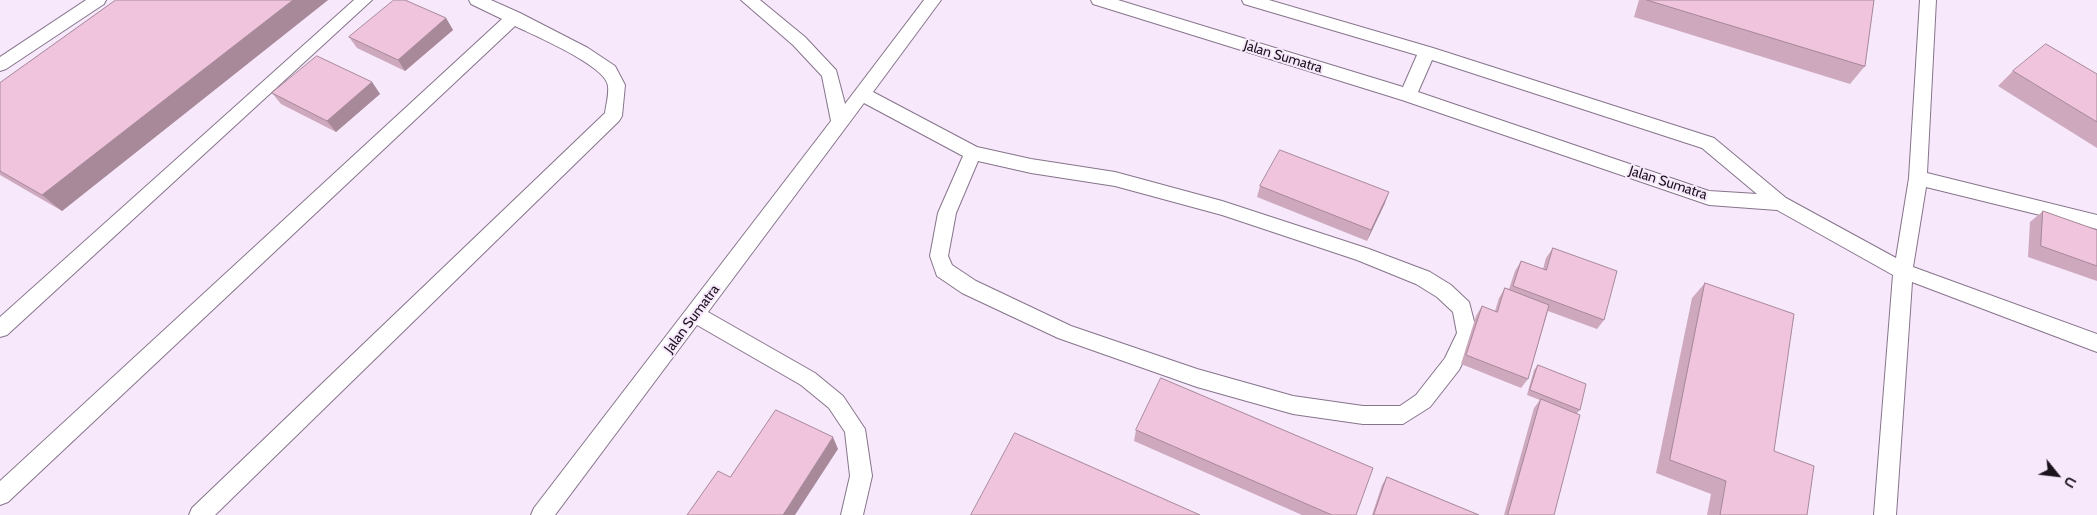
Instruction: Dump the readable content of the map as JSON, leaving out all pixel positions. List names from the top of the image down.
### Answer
{
  "streets": {
    "lane": ["Jalan Sumatra"]
  },
  "north": "bottom right"
}
